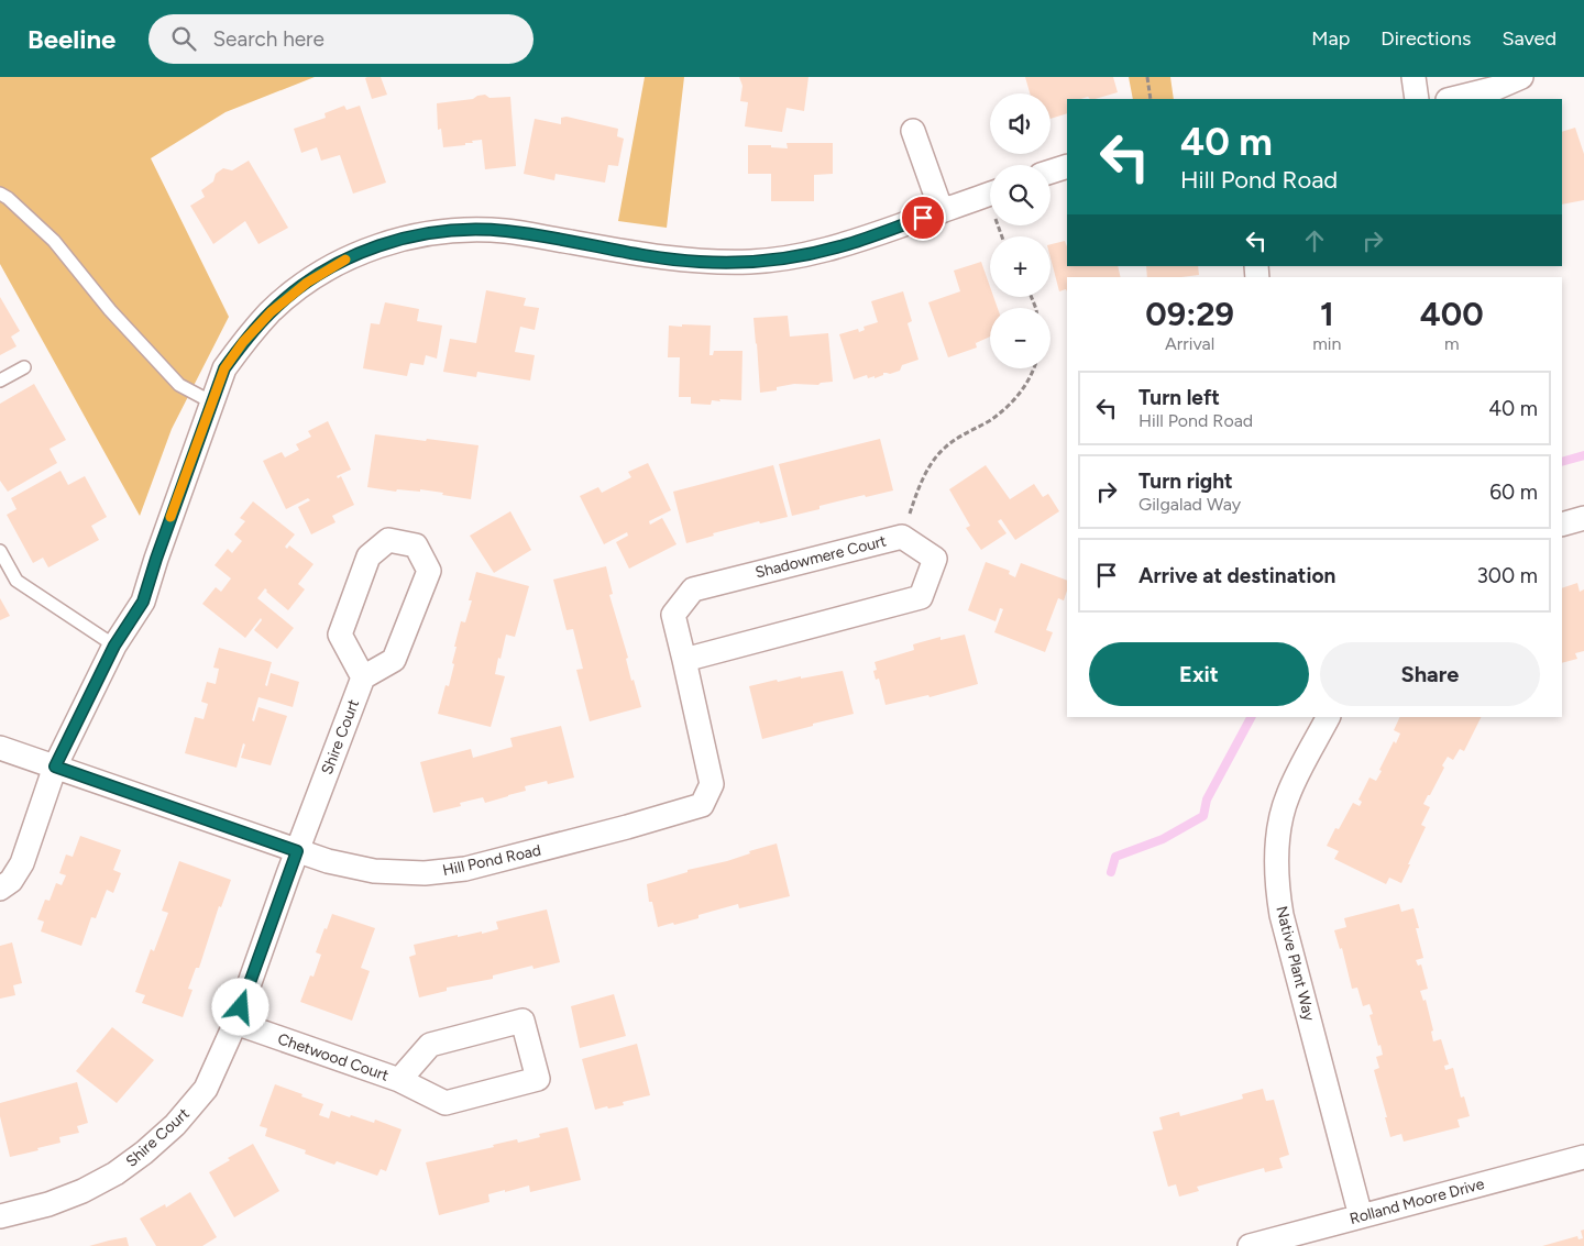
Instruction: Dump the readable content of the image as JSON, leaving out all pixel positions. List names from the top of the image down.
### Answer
{
  "streets": {
    "street": [
      "Shadowmere Court",
      "Shire Court",
      "Hill Pond Road",
      "Native Plant Way",
      "Chetwood Court",
      "Rolland Moore Drive"
    ]
  },
  "crossings": [
    ["Shadowmere Court", "Hill Pond Road"],
    ["Shire Court", "Hill Pond Road"],
    ["Shire Court", "Chetwood Court"],
    ["Native Plant Way", "Rolland Moore Drive"]
  ],
  "page": {
    "header": "Beeline",
    "search": "Search here",
    "nav": ["Map", "Directions", "Saved"],
    "map_buttons": ["+", "−"],
    "turn": ["40 m", "Hill Pond Road"],
    "eta": [
      "09:29",
      "Arrival",
      "1",
      "min",
      "400",
      "m"
    ],
    "list": [
      {
        "name": "Turn left",
        "note": "Hill Pond Road",
        "value": "40 m"
      },
      {
        "name": "Turn right",
        "note": "Gilgalad Way",
        "value": "60 m"
      },
      {
        "name": "Arrive at destination",
        "value": "300 m"
      }
    ],
    "buttons": ["Exit", "Share"]
  }
}
